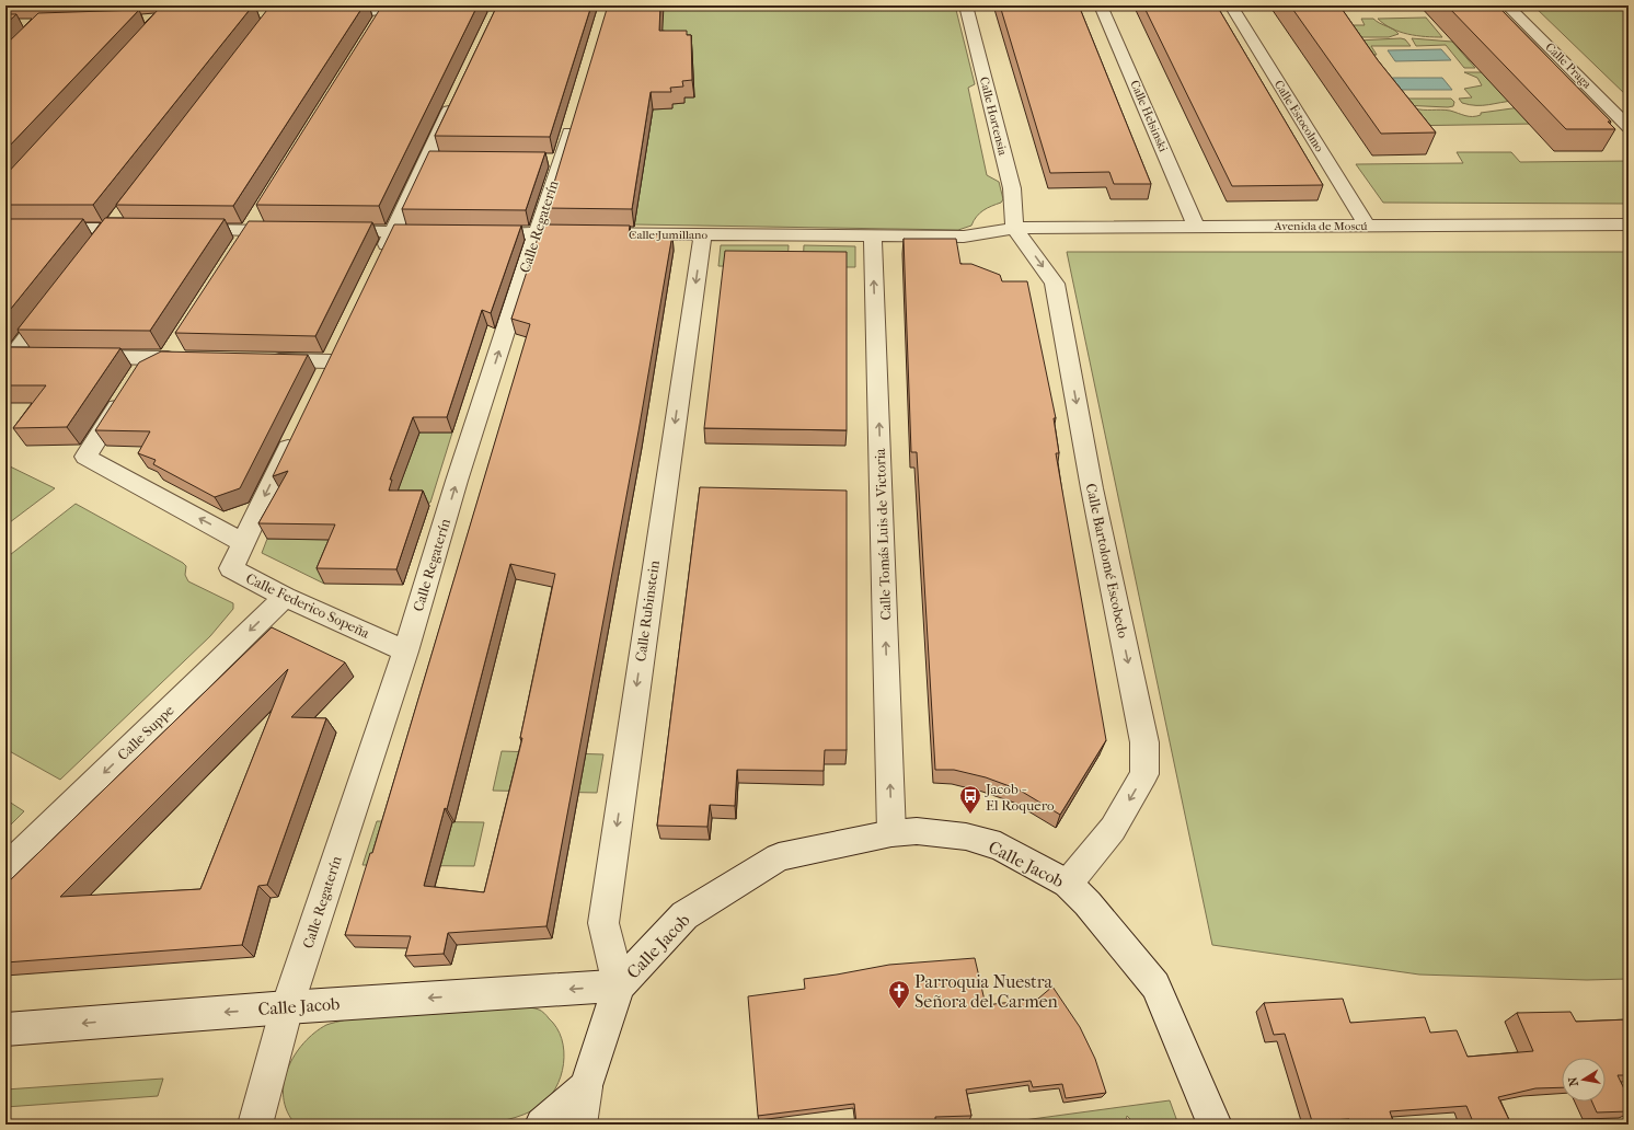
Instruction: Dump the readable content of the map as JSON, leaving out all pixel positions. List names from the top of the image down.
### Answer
{
  "streets": {
    "street": [
      "Calle Praga",
      "Calle Hortensia",
      "Calle Helsinski",
      "Calle Estocolmo",
      "Avenida de Moscú",
      "Calle Regaterín",
      "Calle Jumillano",
      "Calle Tomás Luis de Victoria",
      "Calle Bartolomé Escobedo",
      "Calle Federico Sopeña",
      "Calle Rubinstein",
      "Calle Suppe",
      "Calle Jacob"
    ]
  },
  "crossings": [
    ["Calle Hortensia", "Avenida de Moscú"],
    ["Calle Hortensia", "Calle Jumillano"],
    ["Calle Hortensia", "Calle Bartolomé Escobedo"],
    ["Calle Helsinski", "Avenida de Moscú"],
    ["Calle Estocolmo", "Avenida de Moscú"],
    ["Avenida de Moscú", "Calle Jumillano"],
    ["Avenida de Moscú", "Calle Bartolomé Escobedo"],
    ["Calle Regaterín", "Calle Jumillano"],
    ["Calle Regaterín", "Calle Federico Sopeña"],
    ["Calle Regaterín", "Calle Jacob"],
    ["Calle Jumillano", "Calle Tomás Luis de Victoria"],
    ["Calle Jumillano", "Calle Bartolomé Escobedo"],
    ["Calle Jumillano", "Calle Rubinstein"],
    ["Calle Tomás Luis de Victoria", "Calle Jacob"],
    ["Calle Bartolomé Escobedo", "Calle Jacob"],
    ["Calle Federico Sopeña", "Calle Suppe"],
    ["Calle Rubinstein", "Calle Jacob"]
  ],
  "one_way": [
    "Calle Tomás Luis de Victoria",
    "Calle Bartolomé Escobedo",
    "Calle Rubinstein",
    "Calle Suppe",
    "Calle Jacob"
  ],
  "places": {
    "bus stop": ["Jacob - El Roquero"],
    "church": ["Parroquia Nuestra Señora del Carmen"]
  },
  "north": "left"
}
